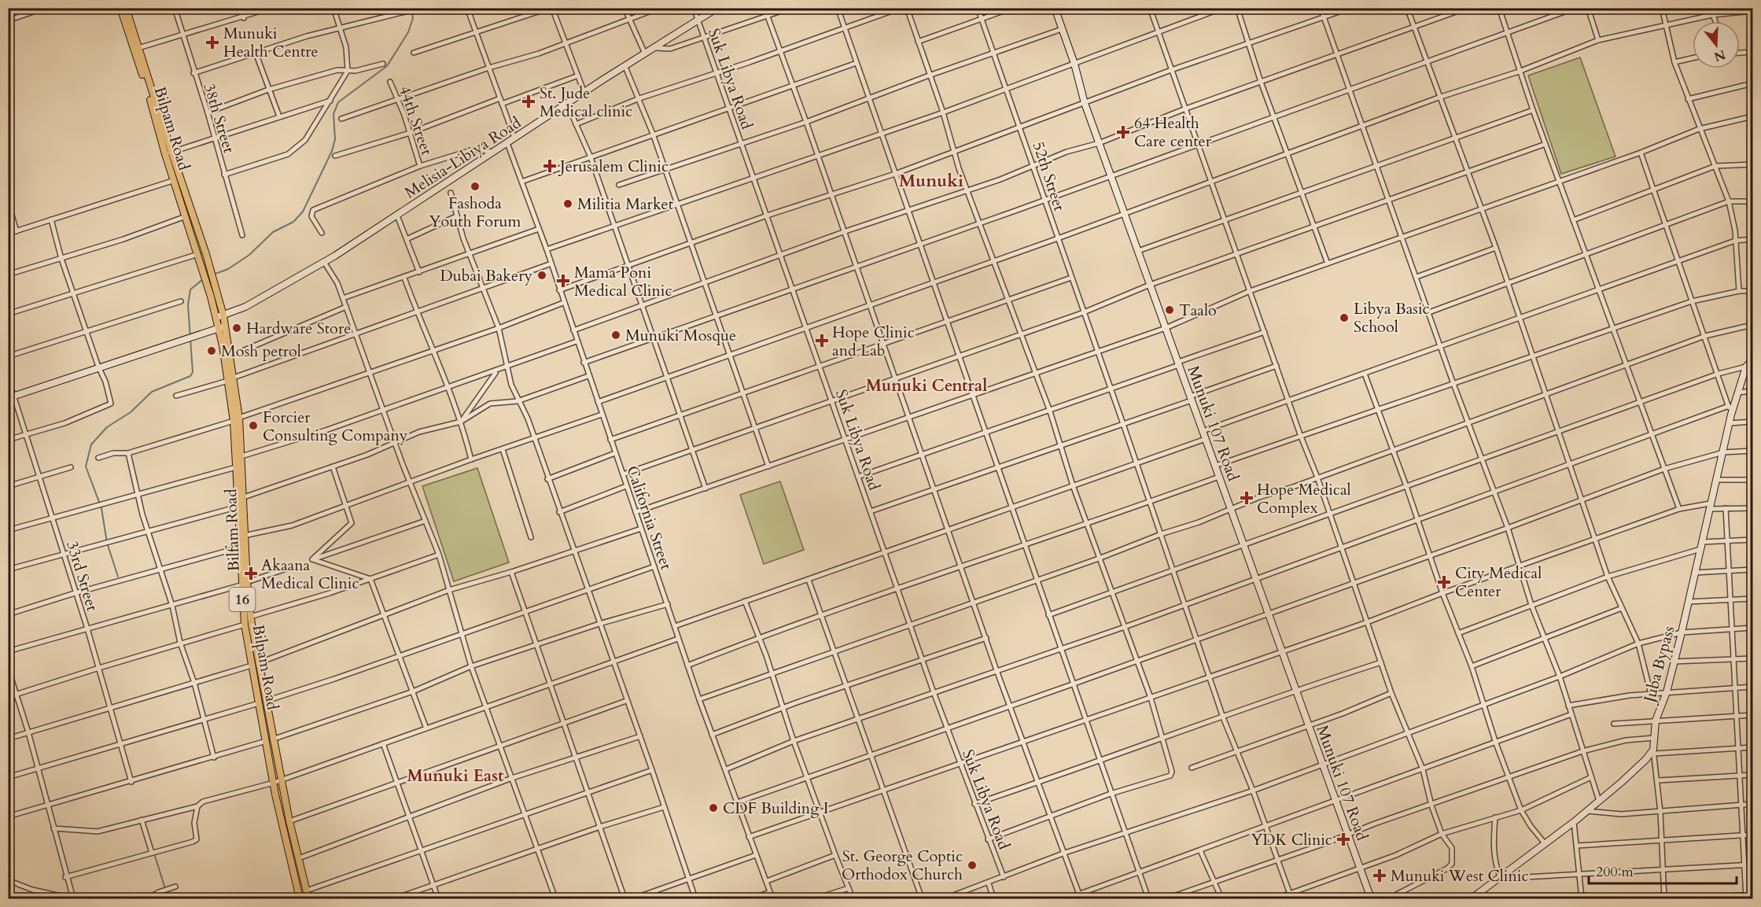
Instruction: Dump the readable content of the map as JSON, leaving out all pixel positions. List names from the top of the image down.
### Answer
{
  "streets": {
    "main road": [
      "Bilpam Road",
      "Melisia-Libiya Road",
      "Munuki 107 Road",
      "Bilfam Road",
      "16",
      "Juba Bypass"
    ],
    "street": [
      "Suk Libya Road",
      "38th Street",
      "44th Street",
      "52th Street",
      "California Street",
      "33rd Street"
    ]
  },
  "crossings": [
    ["Suk Libya Road", "Melisia-Libiya Road"],
    ["Bilpam Road", "Melisia-Libiya Road"],
    ["Bilpam Road", "Bilfam Road"],
    ["Bilpam Road", "16"],
    ["Melisia-Libiya Road", "California Street"]
  ],
  "districts": ["Munuki", "Munuki Central", "Munuki East"],
  "places": {
    "health": [
      "Munuki Health Centre",
      "St. Jude Medical clinic",
      "64 Health Care center",
      "Jerusalem Clinic",
      "Mama Poni Medical Clinic",
      "Hope Clinic and Lab",
      "Hope Medical Complex",
      "Akaana Medical Clinic",
      "City Medical Center",
      "YDK Clinic",
      "Munuki West Clinic"
    ],
    "other": [
      "Fashoda Youth Forum",
      "Militia Market",
      "Dubai Bakery",
      "Taalo",
      "Libya Basic School",
      "Hardware Store",
      "Munuki Mosque",
      "Mosh petrol",
      "Forcier Consulting Company",
      "CDF Building I",
      "St. George Coptic Orthodox Church"
    ]
  },
  "scale_bar": "200 m",
  "north": "bottom"
}
